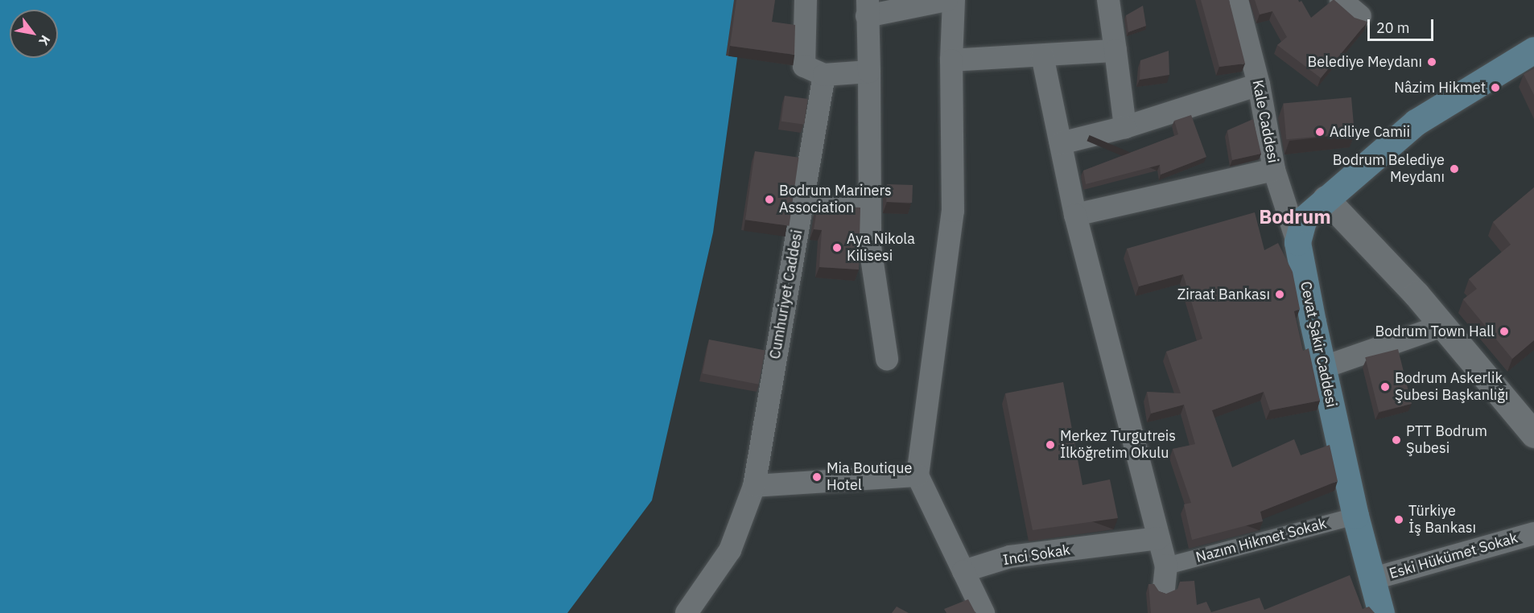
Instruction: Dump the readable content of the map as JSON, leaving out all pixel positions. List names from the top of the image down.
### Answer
{
  "streets": {
    "main road": ["Cevat Şakir Caddesi"],
    "street": [
      "Kale Caddesi",
      "Cumhuriyet Caddesi",
      "Nazım Hikmet Sokak",
      "Inci Sokak",
      "Eski Hükümet Sokak"
    ]
  },
  "crossings": [
    ["Kale Caddesi", "Cevat Şakir Caddesi"],
    ["Cevat Şakir Caddesi", "Nazım Hikmet Sokak"],
    ["Cevat Şakir Caddesi", "Eski Hükümet Sokak"]
  ],
  "districts": ["Bodrum"],
  "places": [
    "Belediye Meydanı",
    "Nâzim Hikmet",
    "Adliye Camii",
    "Bodrum Belediye Meydanı",
    "Bodrum Mariners Association",
    "Aya Nikola Kilisesi",
    "Ziraat Bankası",
    "Bodrum Town Hall",
    "Bodrum Askerlik Şubesi Başkanlığı",
    "PTT Bodrum Şubesi",
    "Merkez Turgutreis İlköğretim Okulu",
    "Mia Boutique Hotel",
    "Türkiye İş Bankası"
  ],
  "scale_bar": "20 m",
  "north": "bottom right"
}
